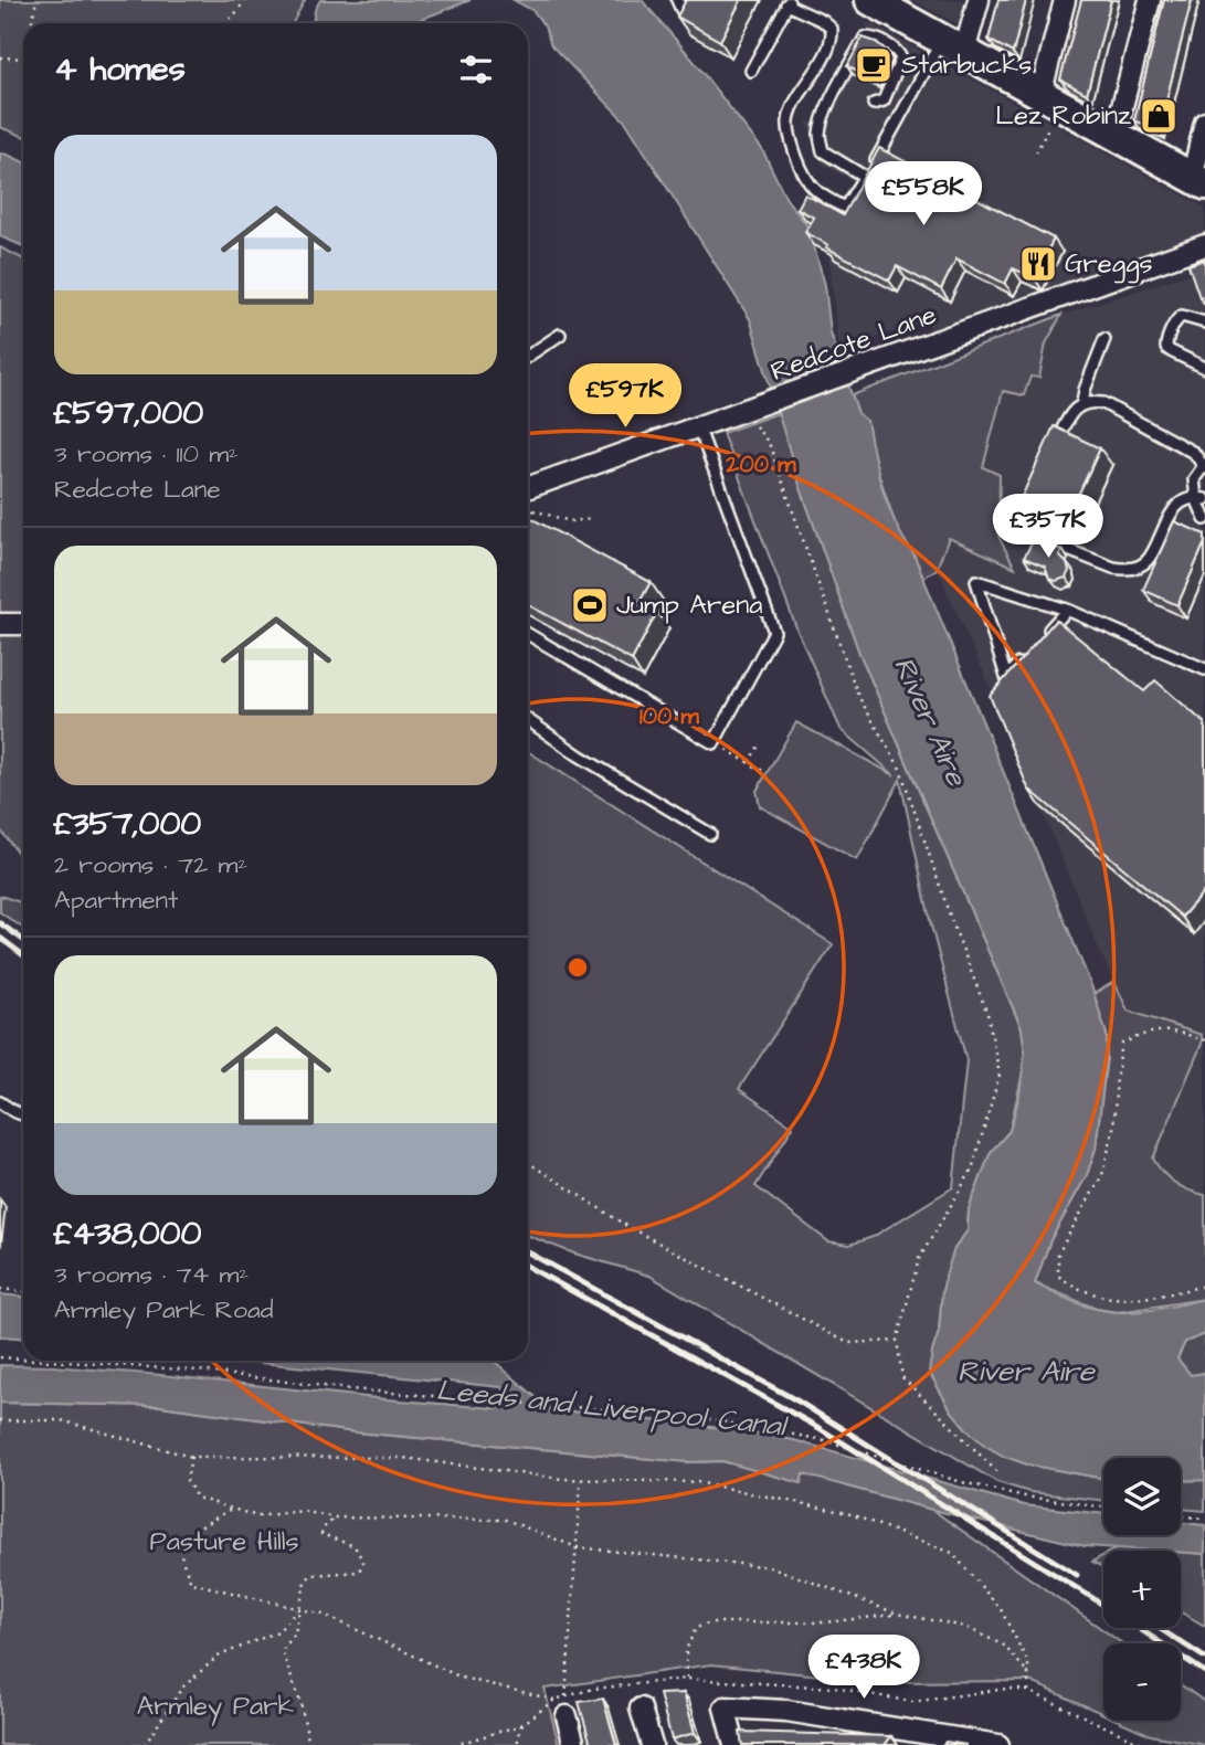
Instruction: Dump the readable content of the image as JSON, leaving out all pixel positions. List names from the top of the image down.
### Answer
{
  "streets": {
    "street": ["Redcote Lane"]
  },
  "water": ["River Aire", "Leeds and Liverpool Canal"],
  "parks": ["Pasture Hills", "Armley Park"],
  "places": {
    "cafe": ["Starbucks"],
    "shop": ["Lez Robinz"],
    "restaurant": ["Greggs"],
    "sports": ["Jump Arena"]
  },
  "page": {
    "heading": "4 homes",
    "list": [
      {
        "name": "£597,000",
        "note": "3 rooms · 110 m² · Redcote Lane"
      },
      {
        "name": "£357,000",
        "note": "2 rooms · 72 m² · Apartment"
      },
      {
        "name": "£438,000",
        "note": "3 rooms · 74 m² · Armley Park Road"
      }
    ],
    "price": [
      "£558K",
      "£597K",
      "£357K",
      "£438K"
    ],
    "map_buttons": ["+", "−"]
  },
  "rings": ["200 m", "100 m"]
}
